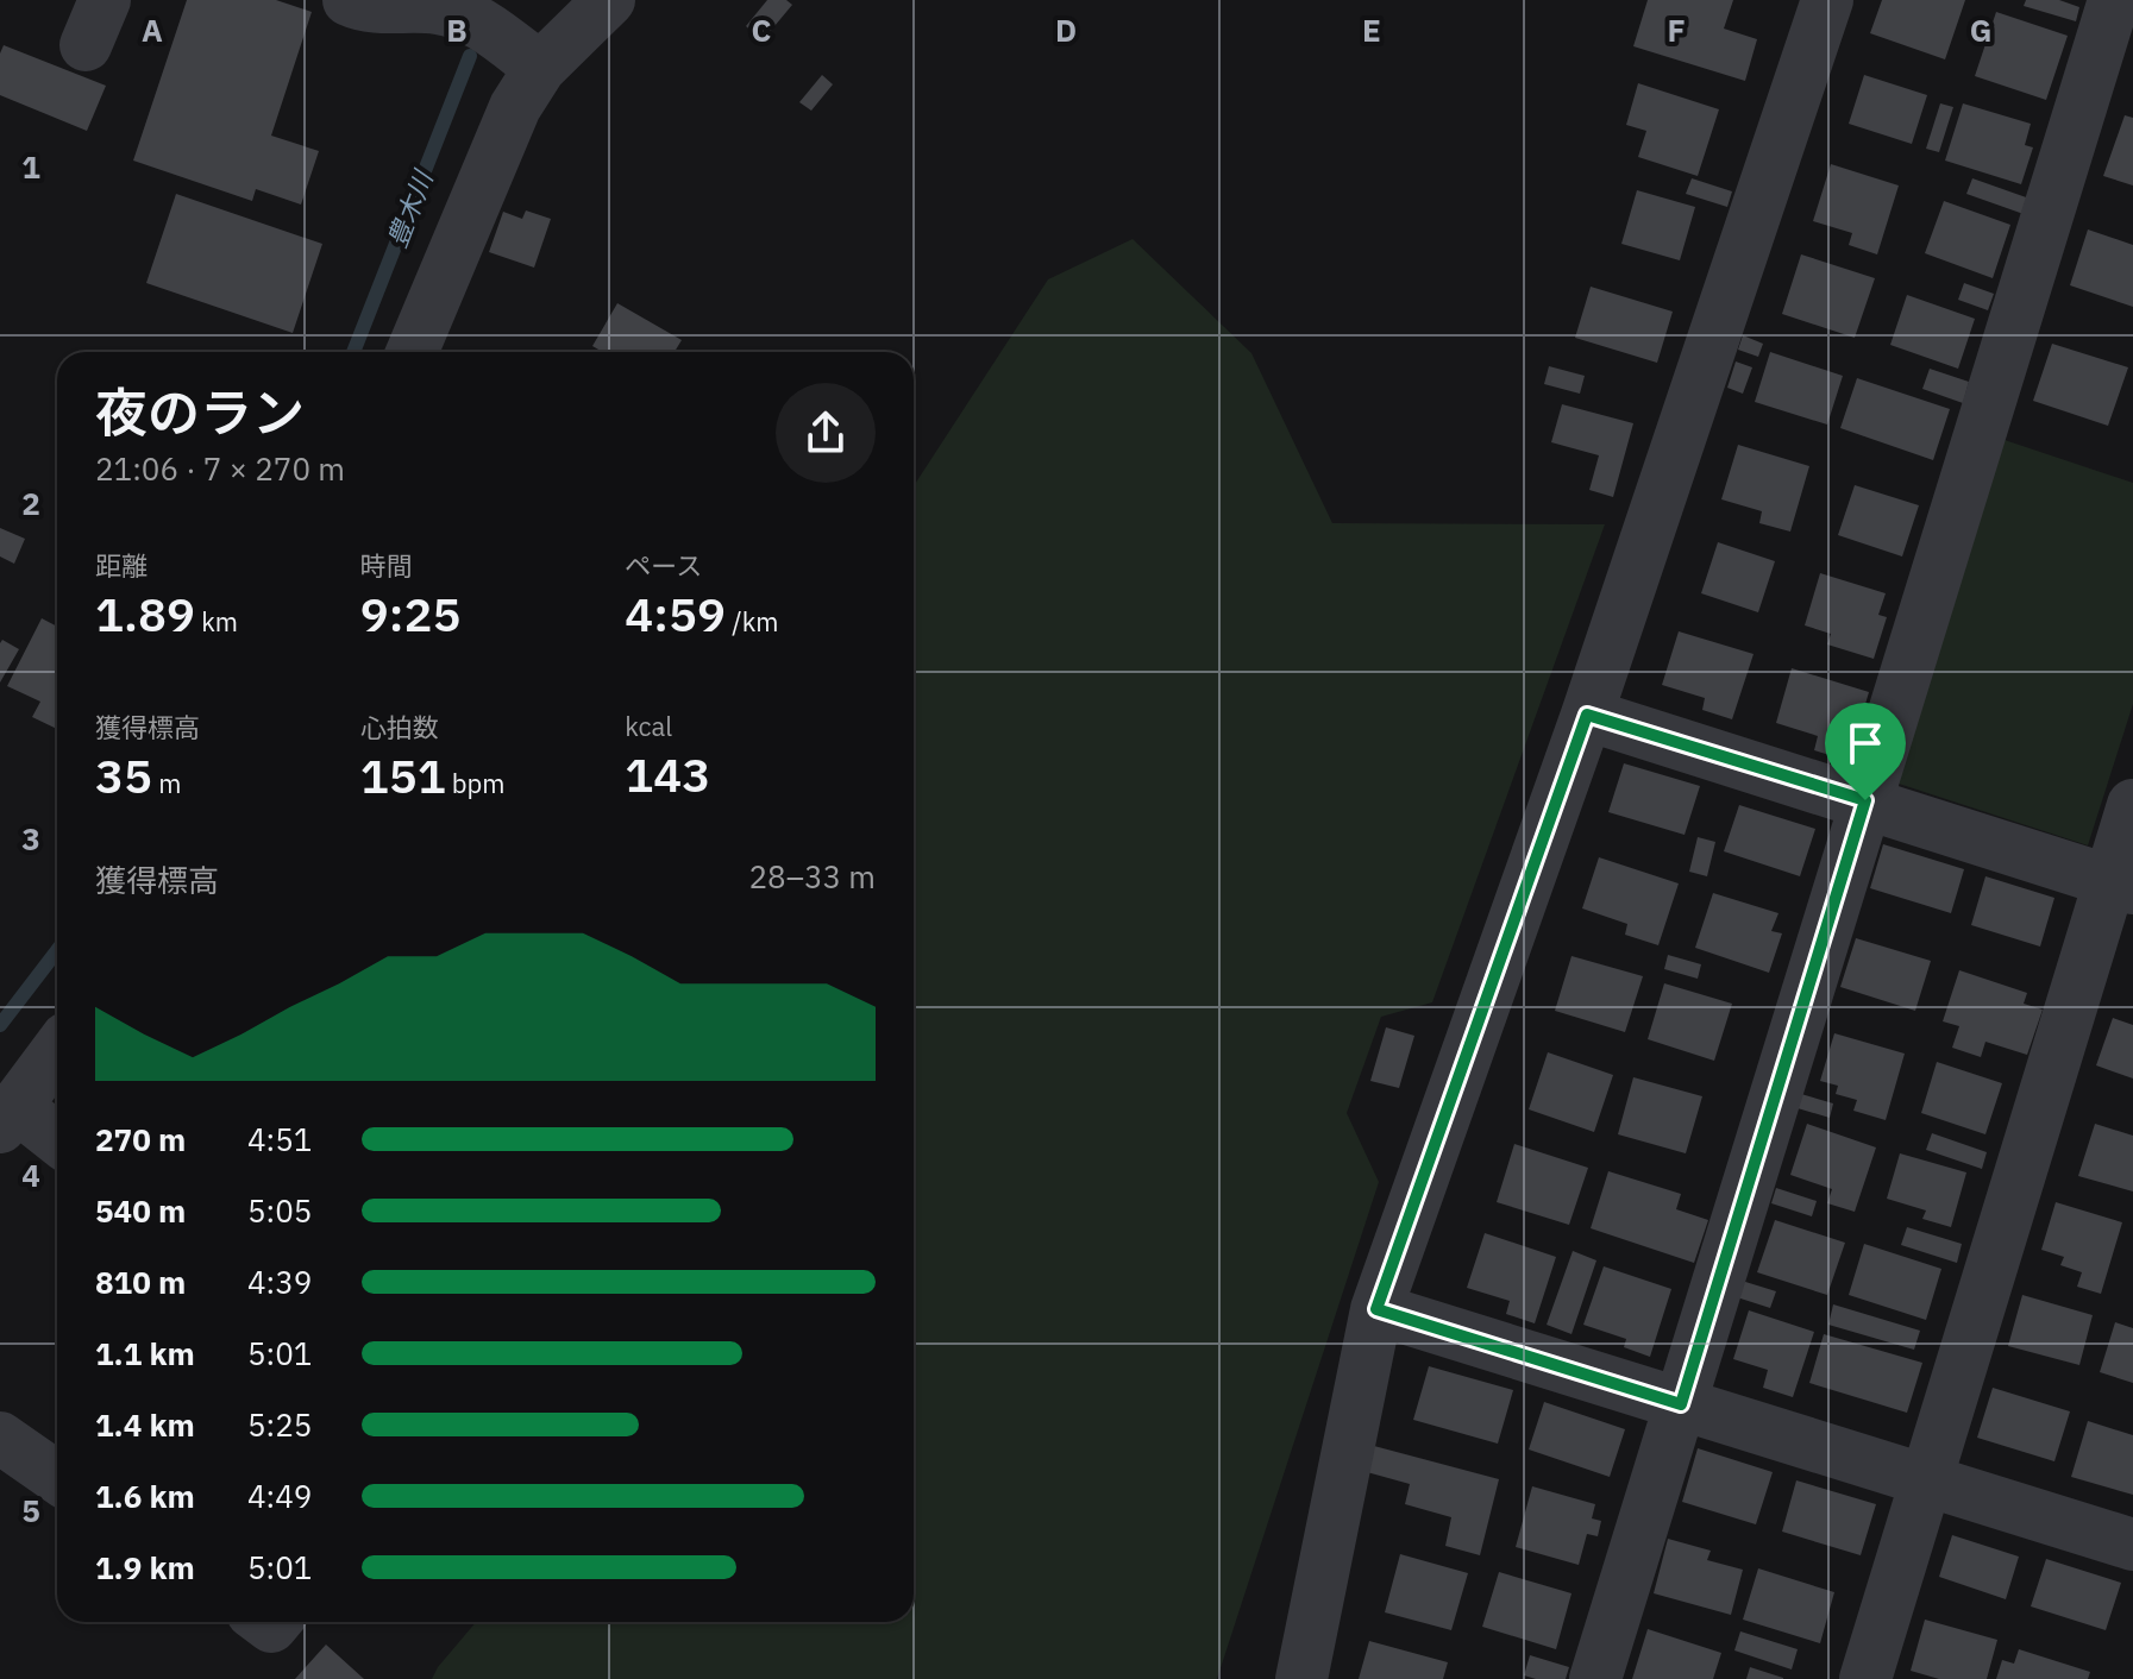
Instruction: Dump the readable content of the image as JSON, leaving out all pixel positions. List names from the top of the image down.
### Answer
{
  "water": ["豊木川"],
  "page": {
    "heading": ["夜のラン", "21:06 · 7 × 270 m"],
    "stats": [
      ["距離", "1.89 km"],
      ["時間", "9:25"],
      ["ペース", "4:59 /km"],
      ["獲得標高", "35 m"],
      ["心拍数", "151 bpm"],
      ["kcal", "143"]
    ],
    "chart": ["獲得標高", "28–33 m"],
    "list": [
      {
        "name": "270 m",
        "note": "4:51"
      },
      {
        "name": "540 m",
        "note": "5:05"
      },
      {
        "name": "810 m",
        "note": "4:39"
      },
      {
        "name": "1.1 km",
        "note": "5:01"
      },
      {
        "name": "1.4 km",
        "note": "5:25"
      },
      {
        "name": "1.6 km",
        "note": "4:49"
      },
      {
        "name": "1.9 km",
        "note": "5:01"
      }
    ]
  },
  "grid": {
    "columns": [
      "A",
      "B",
      "C",
      "D",
      "E",
      "F",
      "G"
    ],
    "rows": [
      "1",
      "2",
      "3",
      "4",
      "5"
    ]
  }
}
